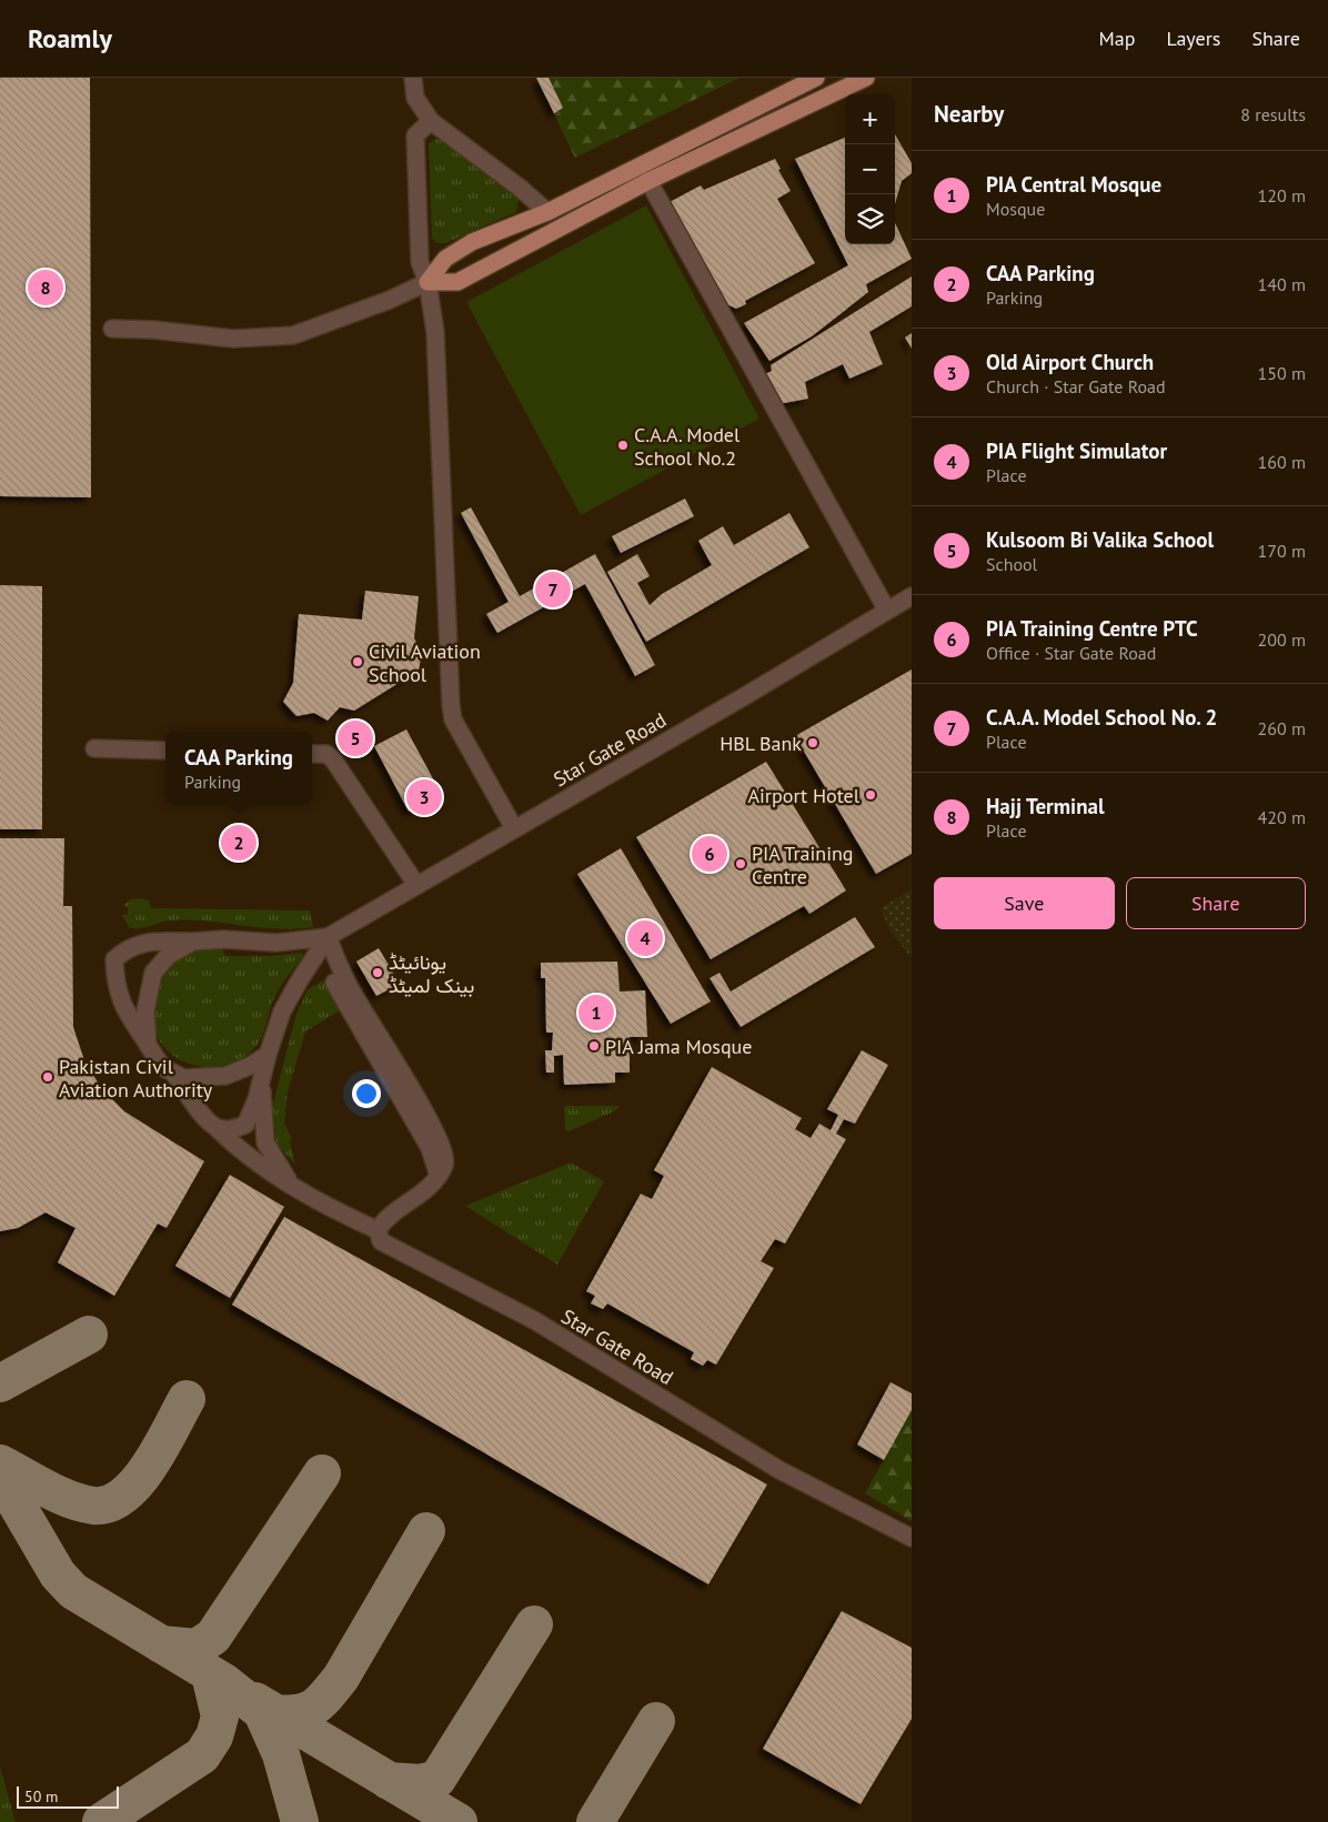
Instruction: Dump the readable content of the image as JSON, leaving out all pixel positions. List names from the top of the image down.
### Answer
{
  "streets": {
    "street": ["Star Gate Road"]
  },
  "places": [
    "C.A.A. Model School No.2",
    "Civil Aviation School",
    "HBL Bank",
    "Airport Hotel",
    "PIA Training Centre",
    "یونائیٹڈ بینک لمیٹڈ",
    "PIA Jama Mosque",
    "Pakistan Civil Aviation Authority"
  ],
  "scale_bar": "50 m",
  "page": {
    "header": "Roamly",
    "nav": ["Map", "Layers", "Share"],
    "heading": ["Nearby", "8 results"],
    "map_buttons": ["+", "−"],
    "list": [
      {
        "mark": "1",
        "name": "PIA Central Mosque",
        "note": "Mosque",
        "value": "120 m"
      },
      {
        "mark": "2",
        "name": "CAA Parking",
        "note": "Parking",
        "value": "140 m"
      },
      {
        "mark": "3",
        "name": "Old Airport Church",
        "note": "Church · Star Gate Road",
        "value": "150 m"
      },
      {
        "mark": "4",
        "name": "PIA Flight Simulator",
        "note": "Place",
        "value": "160 m"
      },
      {
        "mark": "5",
        "name": "Kulsoom Bi Valika School",
        "note": "School",
        "value": "170 m"
      },
      {
        "mark": "6",
        "name": "PIA Training Centre PTC",
        "note": "Office · Star Gate Road",
        "value": "200 m"
      },
      {
        "mark": "7",
        "name": "C.A.A. Model School No. 2",
        "note": "Place",
        "value": "260 m"
      },
      {
        "mark": "8",
        "name": "Hajj Terminal",
        "note": "Place",
        "value": "420 m"
      }
    ],
    "pins": [
      "8",
      "7",
      "5",
      "3",
      "2",
      "6",
      "4",
      "1"
    ],
    "popup": ["CAA Parking", "Parking"],
    "buttons": ["Save", "Share"],
    "scale": "50 m"
  }
}
